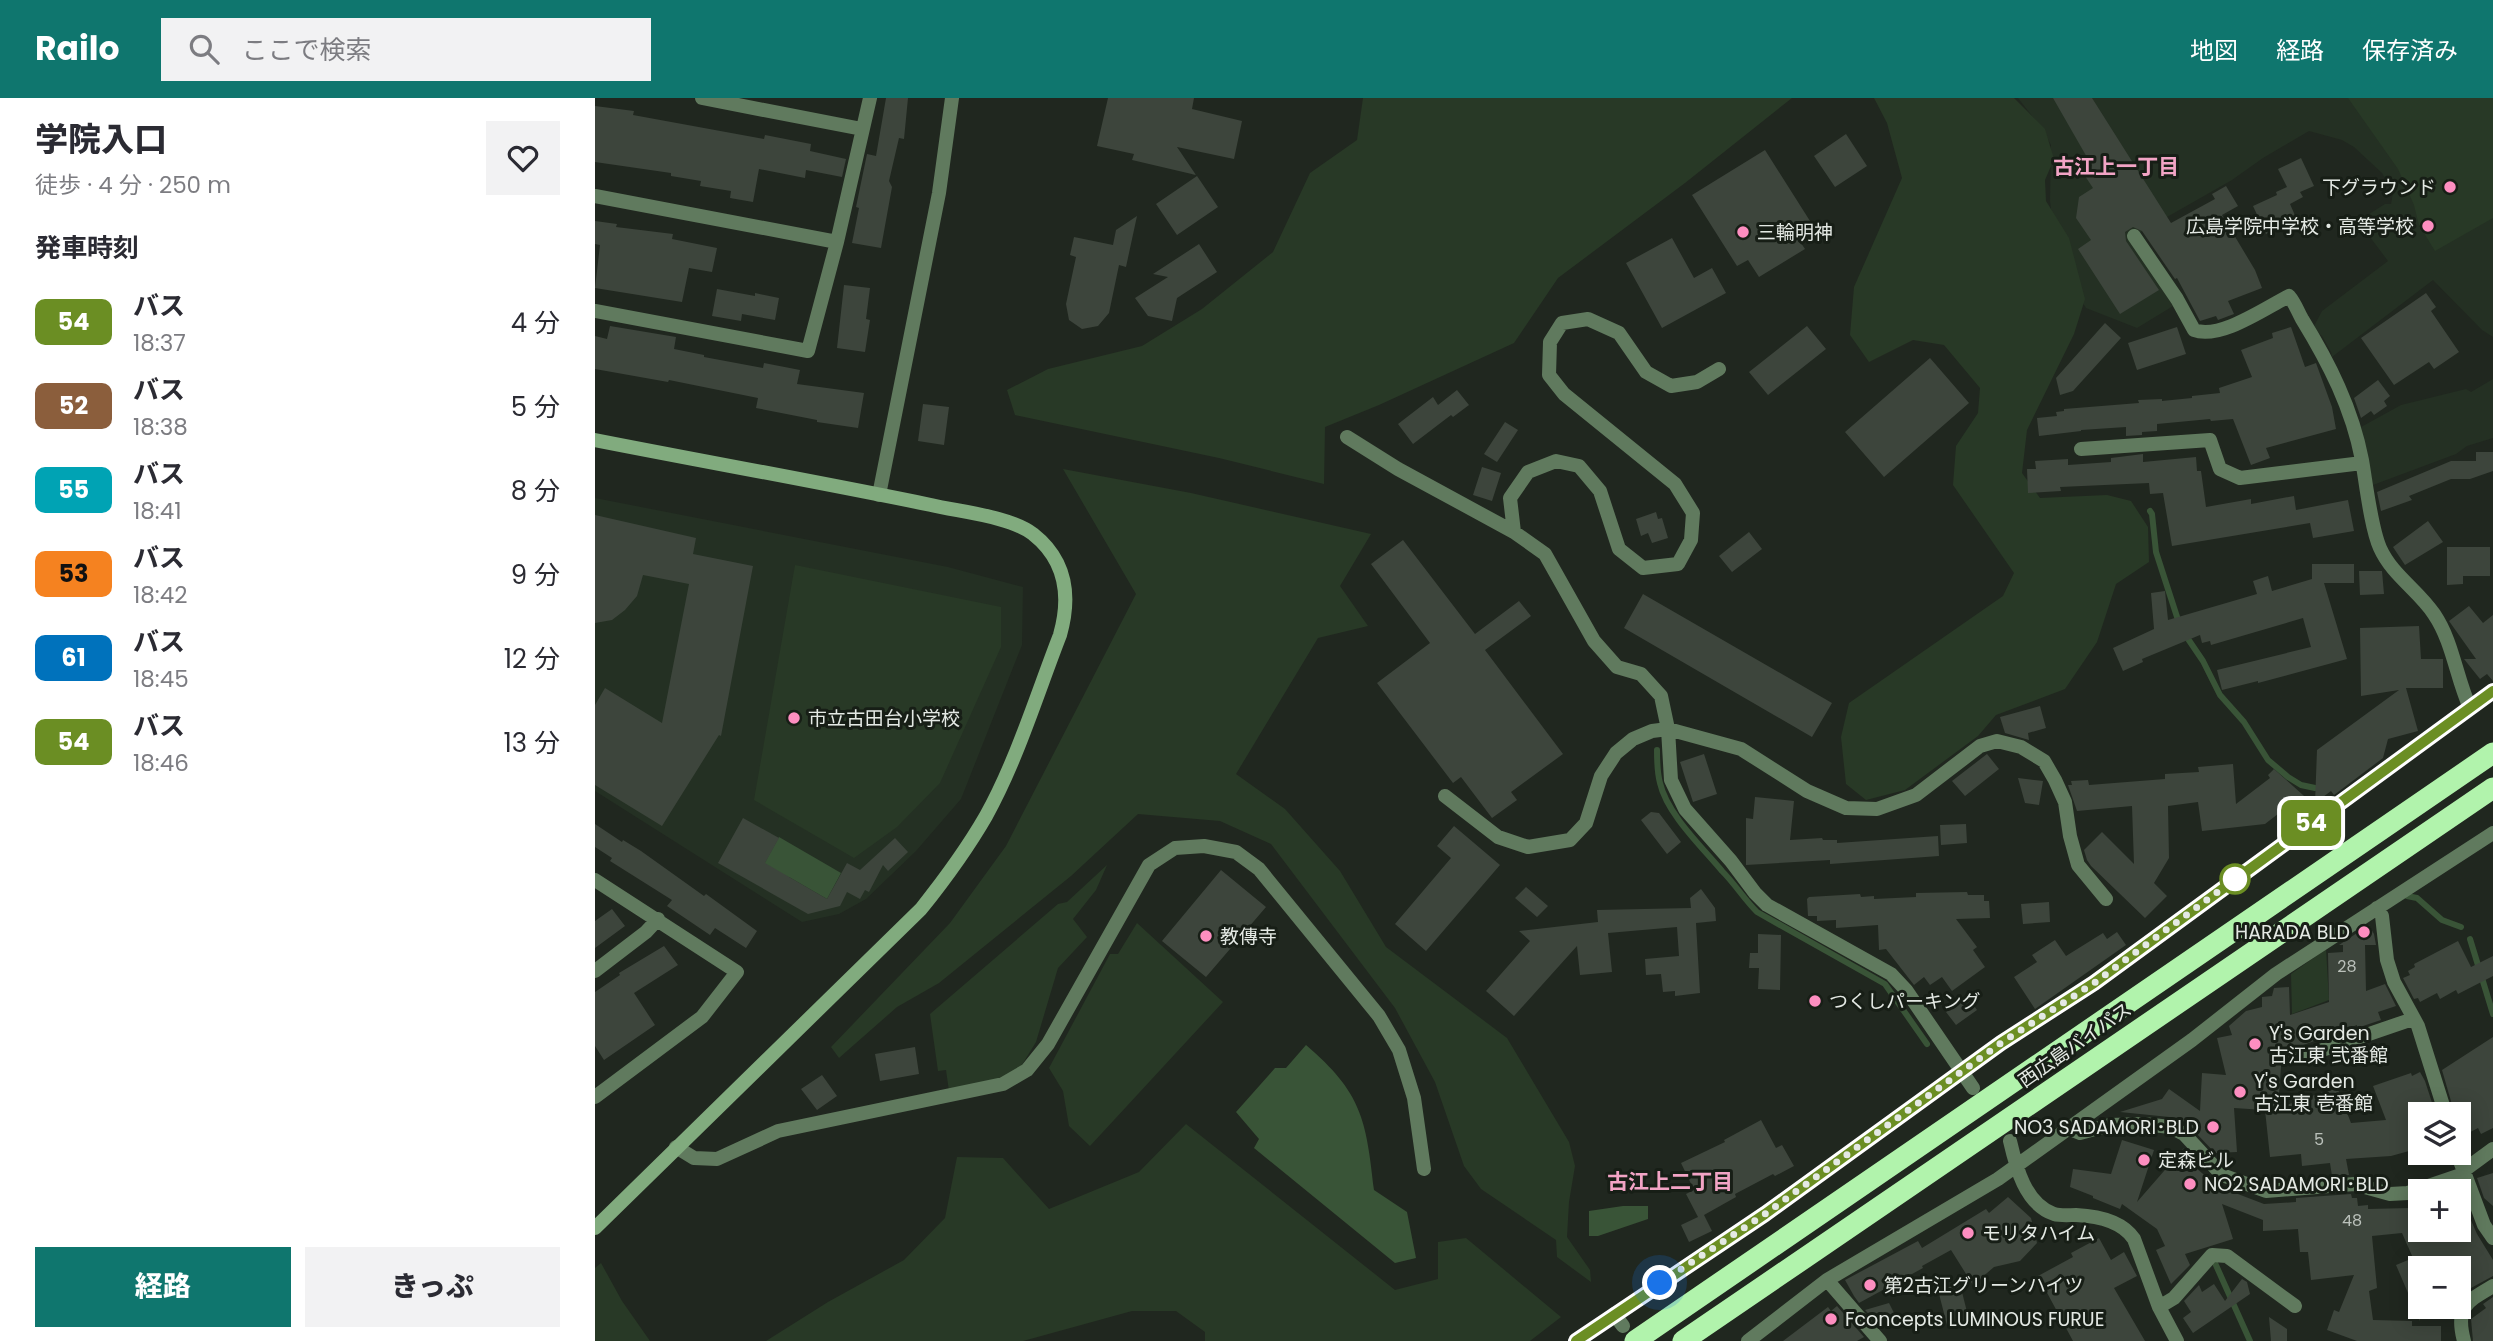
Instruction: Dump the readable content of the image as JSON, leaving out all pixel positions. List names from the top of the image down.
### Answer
{
  "streets": {
    "highway": ["西広島バイパス"]
  },
  "districts": ["古江上一丁目", "古江上二丁目"],
  "places": [
    "下グラウンド",
    "広島学院中学校・高等学校",
    "三輪明神",
    "市立古田台小学校",
    "HARADA BLD",
    "教傳寺",
    "つくしパーキング",
    "Y's Garden 古江東 弐番館",
    "Y's Garden 古江東 壱番館",
    "NO3 SADAMORI･BLD",
    "定森ビル",
    "NO2 SADAMORI･BLD",
    "モリタハイム",
    "第2古江グリーンハイツ",
    "Fconcepts LUMINOUS FURUE"
  ],
  "lines": ["bus line 54"],
  "house_numbers": ["28", "5", "48"],
  "page": {
    "header": "Railo",
    "search": "ここで検索",
    "nav": ["地図", "経路", "保存済み"],
    "heading": [
      ["学院入口", "徒歩 · 4 分 · 250 m"],
      "発車時刻"
    ],
    "on_map": "54",
    "list": [
      {
        "mark": "54",
        "name": "バス",
        "note": "18:37",
        "value": "4 分"
      },
      {
        "mark": "52",
        "name": "バス",
        "note": "18:38",
        "value": "5 分"
      },
      {
        "mark": "55",
        "name": "バス",
        "note": "18:41",
        "value": "8 分"
      },
      {
        "mark": "53",
        "name": "バス",
        "note": "18:42",
        "value": "9 分"
      },
      {
        "mark": "61",
        "name": "バス",
        "note": "18:45",
        "value": "12 分"
      },
      {
        "mark": "54",
        "name": "バス",
        "note": "18:46",
        "value": "13 分"
      }
    ],
    "map_buttons": ["+", "−"],
    "buttons": ["経路", "きっぷ"]
  }
}
